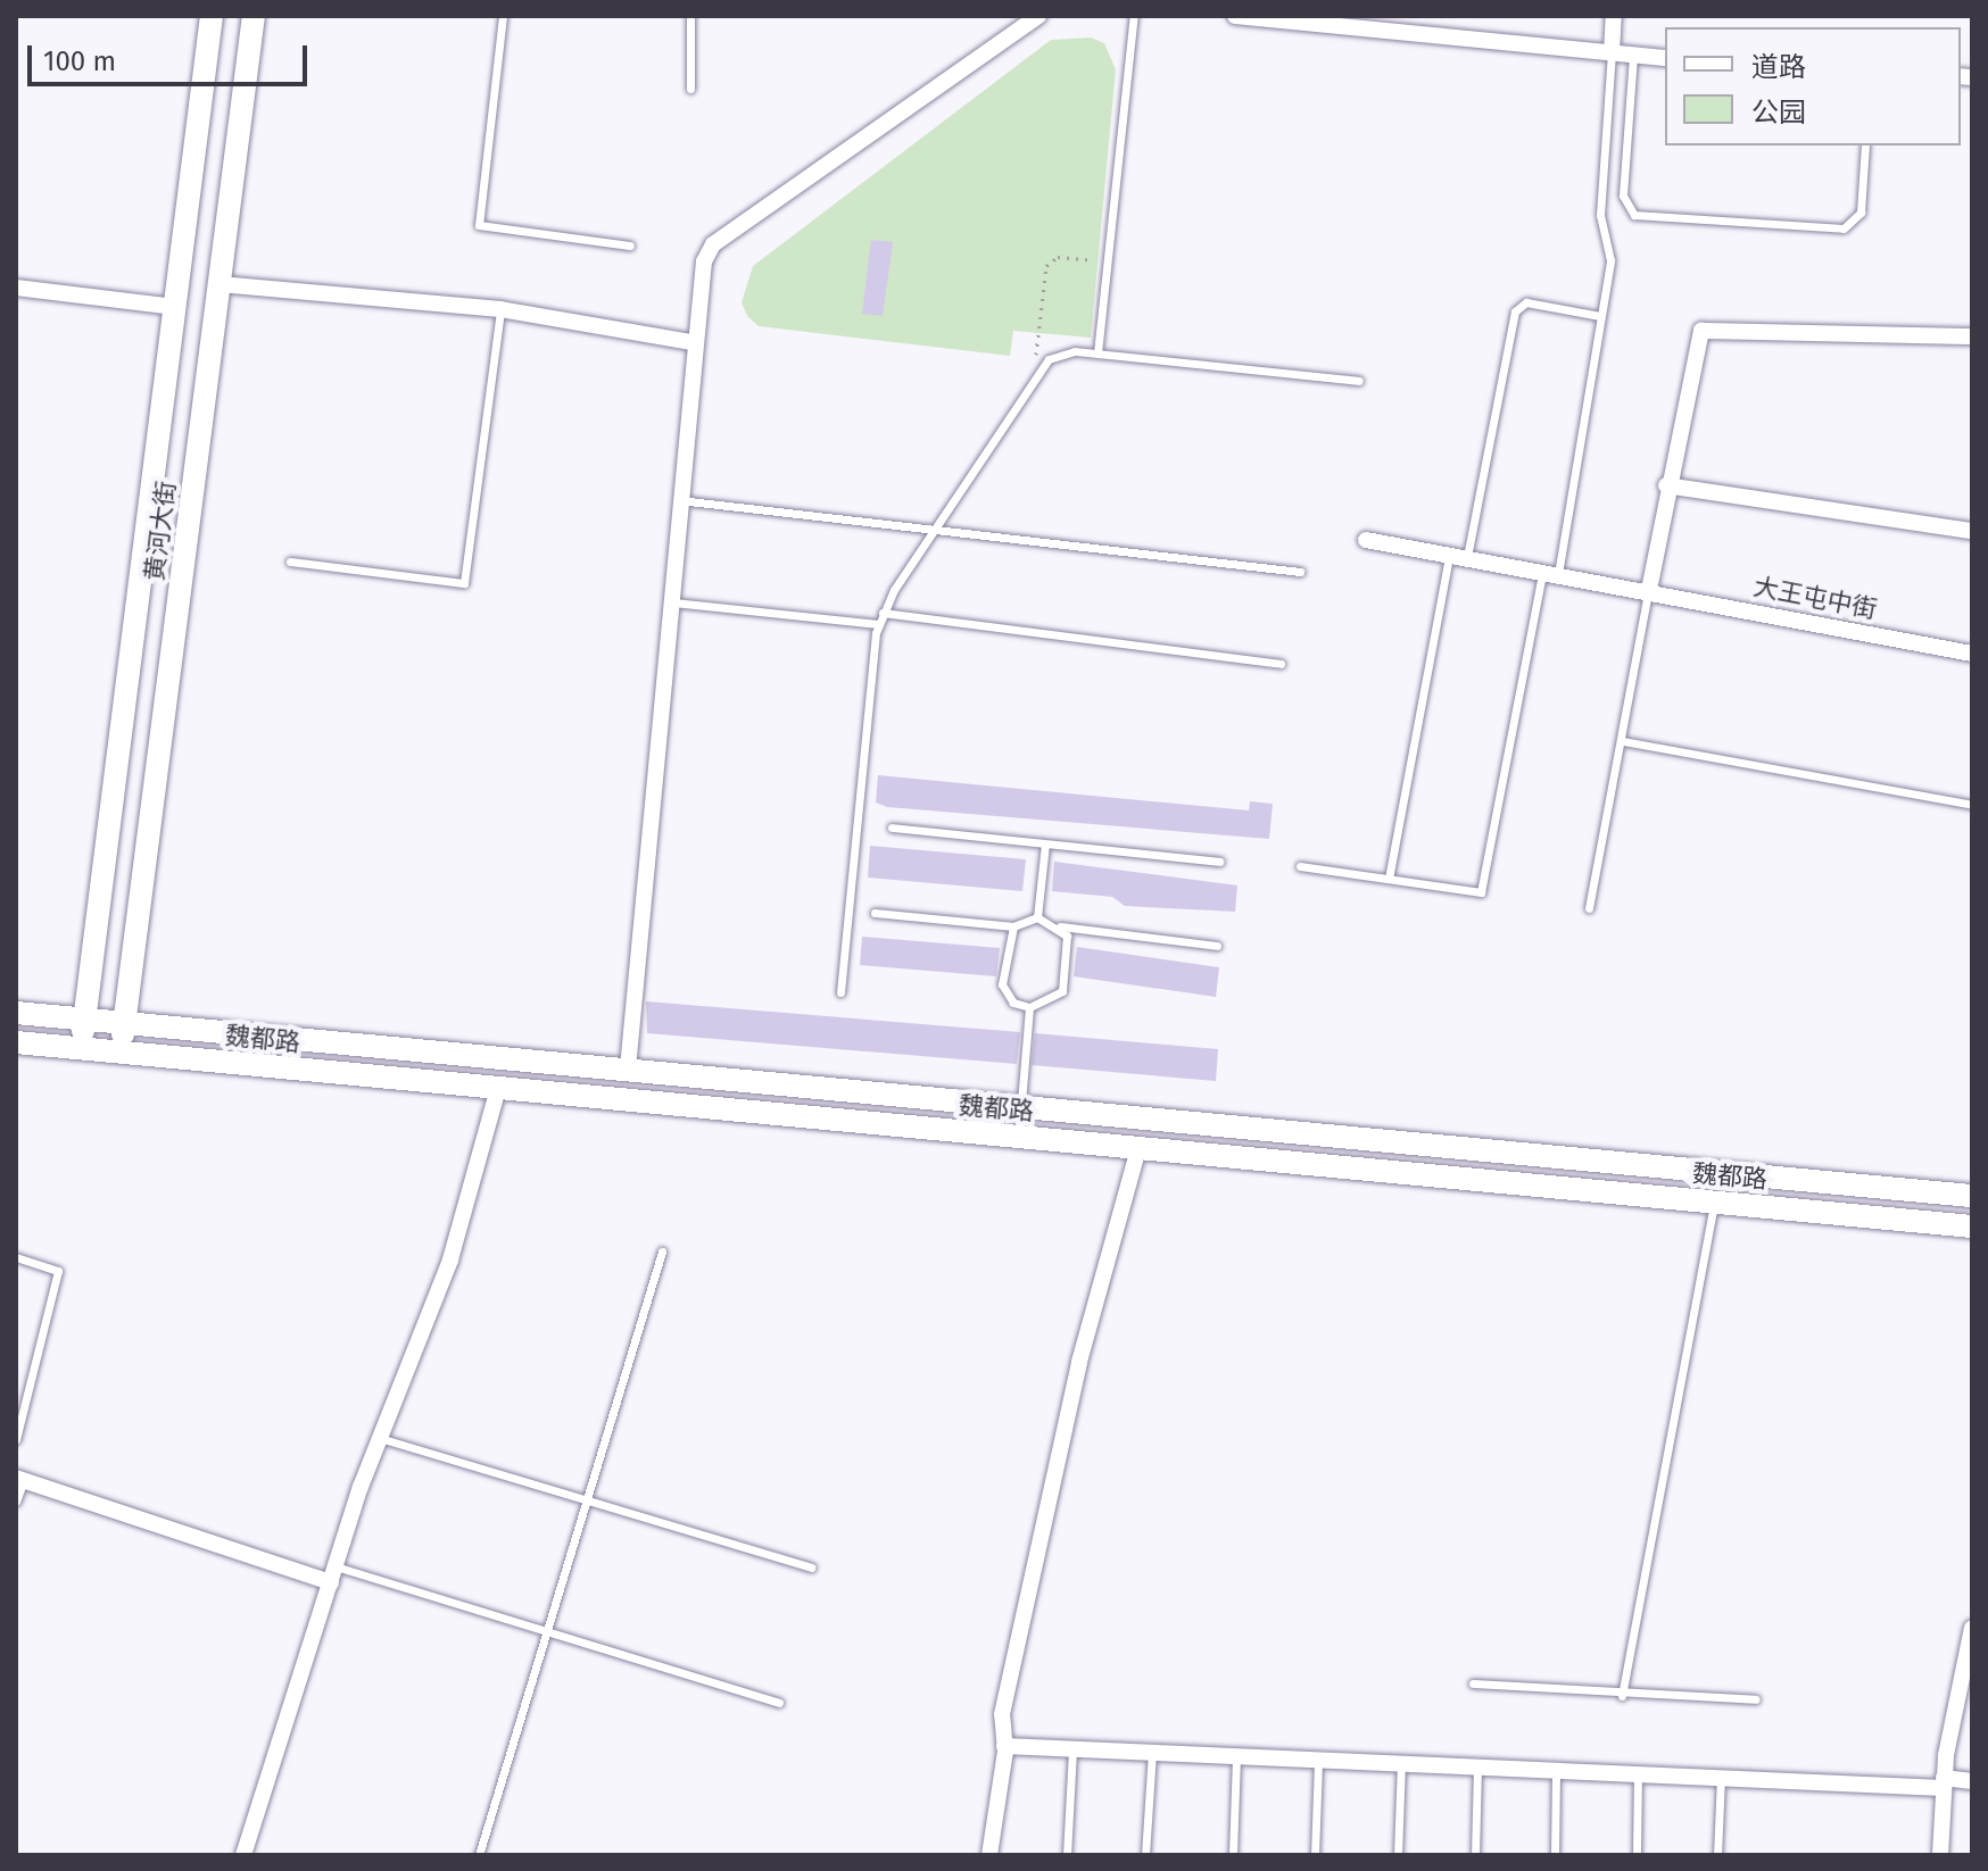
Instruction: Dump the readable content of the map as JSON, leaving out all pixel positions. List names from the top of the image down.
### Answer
{
  "streets": {
    "main road": ["黄河大街", "魏都路"],
    "street": ["大王屯中街"]
  },
  "crossings": [
    ["黄河大街", "魏都路"]
  ],
  "legend": ["道路", "公园"],
  "scale_bar": "100 m"
}
